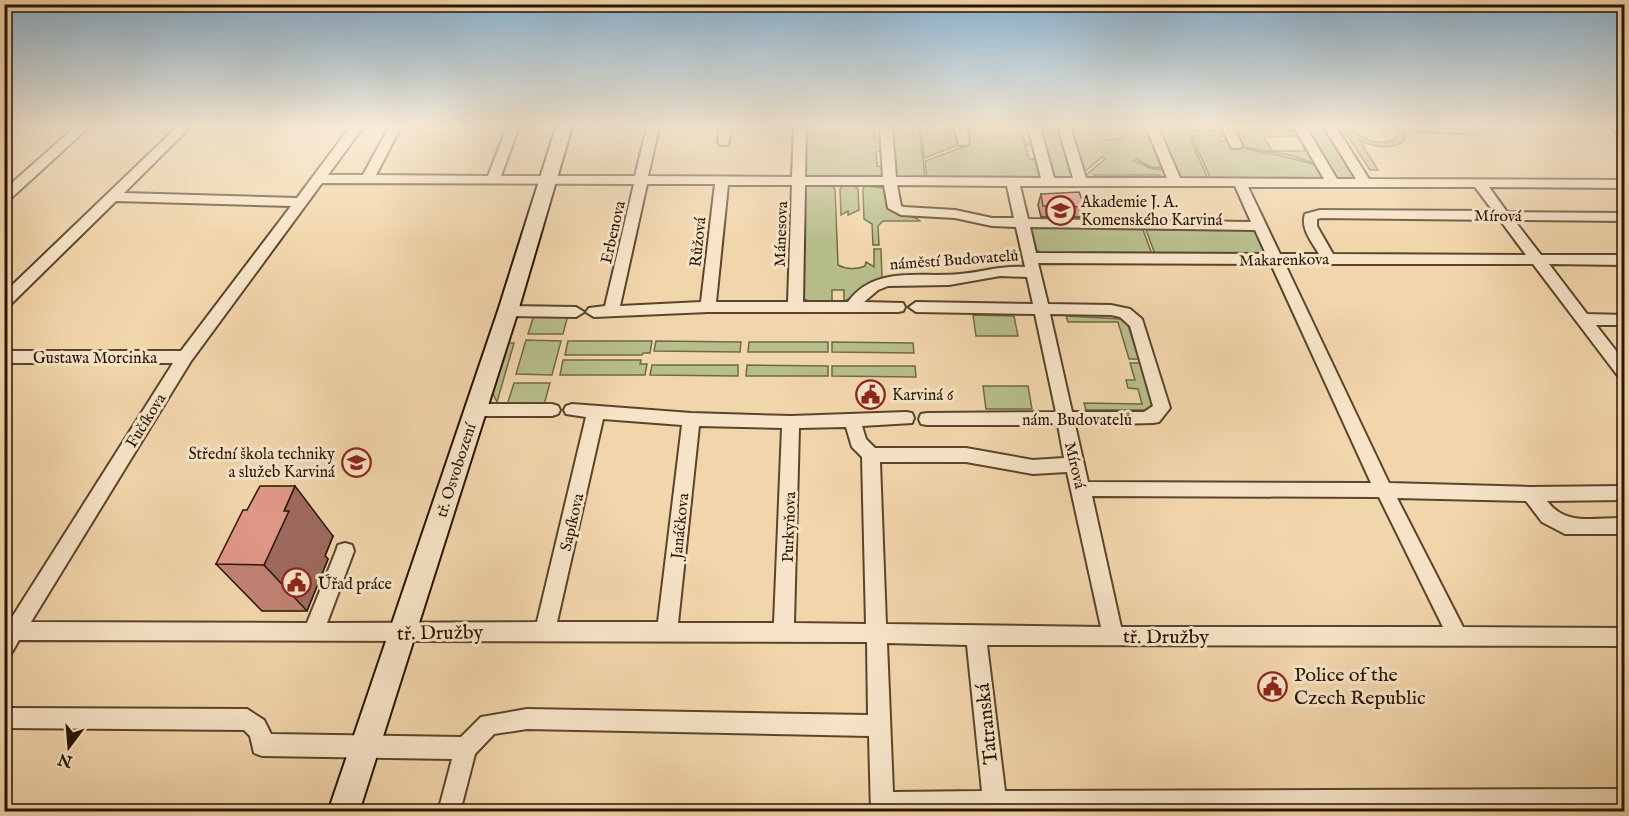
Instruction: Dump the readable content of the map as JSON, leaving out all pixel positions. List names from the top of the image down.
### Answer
{
  "streets": {
    "street": [
      "Mírová",
      "Erbenova",
      "Mánesova",
      "Růžová",
      "náměstí Budovatelů",
      "Makarenkova",
      "Gustawa Morcinka",
      "nám. Budovatelů",
      "Fučíkova",
      "tř. Osvobození",
      "Sapíkova",
      "Janáčkova",
      "Purkyňova",
      "tř. Družby",
      "Tatranská"
    ]
  },
  "crossings": [
    ["Mírová", "Erbenova"],
    ["Mírová", "Mánesova"],
    ["Mírová", "Růžová"],
    ["Mírová", "náměstí Budovatelů"],
    ["Mírová", "Makarenkova"],
    ["Mírová", "nám. Budovatelů"],
    ["Mírová", "tř. Osvobození"],
    ["Mírová", "tř. Družby"],
    ["náměstí Budovatelů", "Makarenkova"],
    ["Gustawa Morcinka", "Fučíkova"],
    ["Fučíkova", "tř. Družby"],
    ["tř. Osvobození", "tř. Družby"],
    ["Sapíkova", "tř. Družby"],
    ["Janáčkova", "tř. Družby"],
    ["Purkyňova", "tř. Družby"],
    ["tř. Družby", "Tatranská"]
  ],
  "places": {
    "school or university": ["Akademie J. A. Komenského Karviná", "Střední škola techniky a služeb Karviná"],
    "public building": ["Karviná 6", "Úřad práce", "Police of the Czech Republic"]
  },
  "north": "bottom"
}
